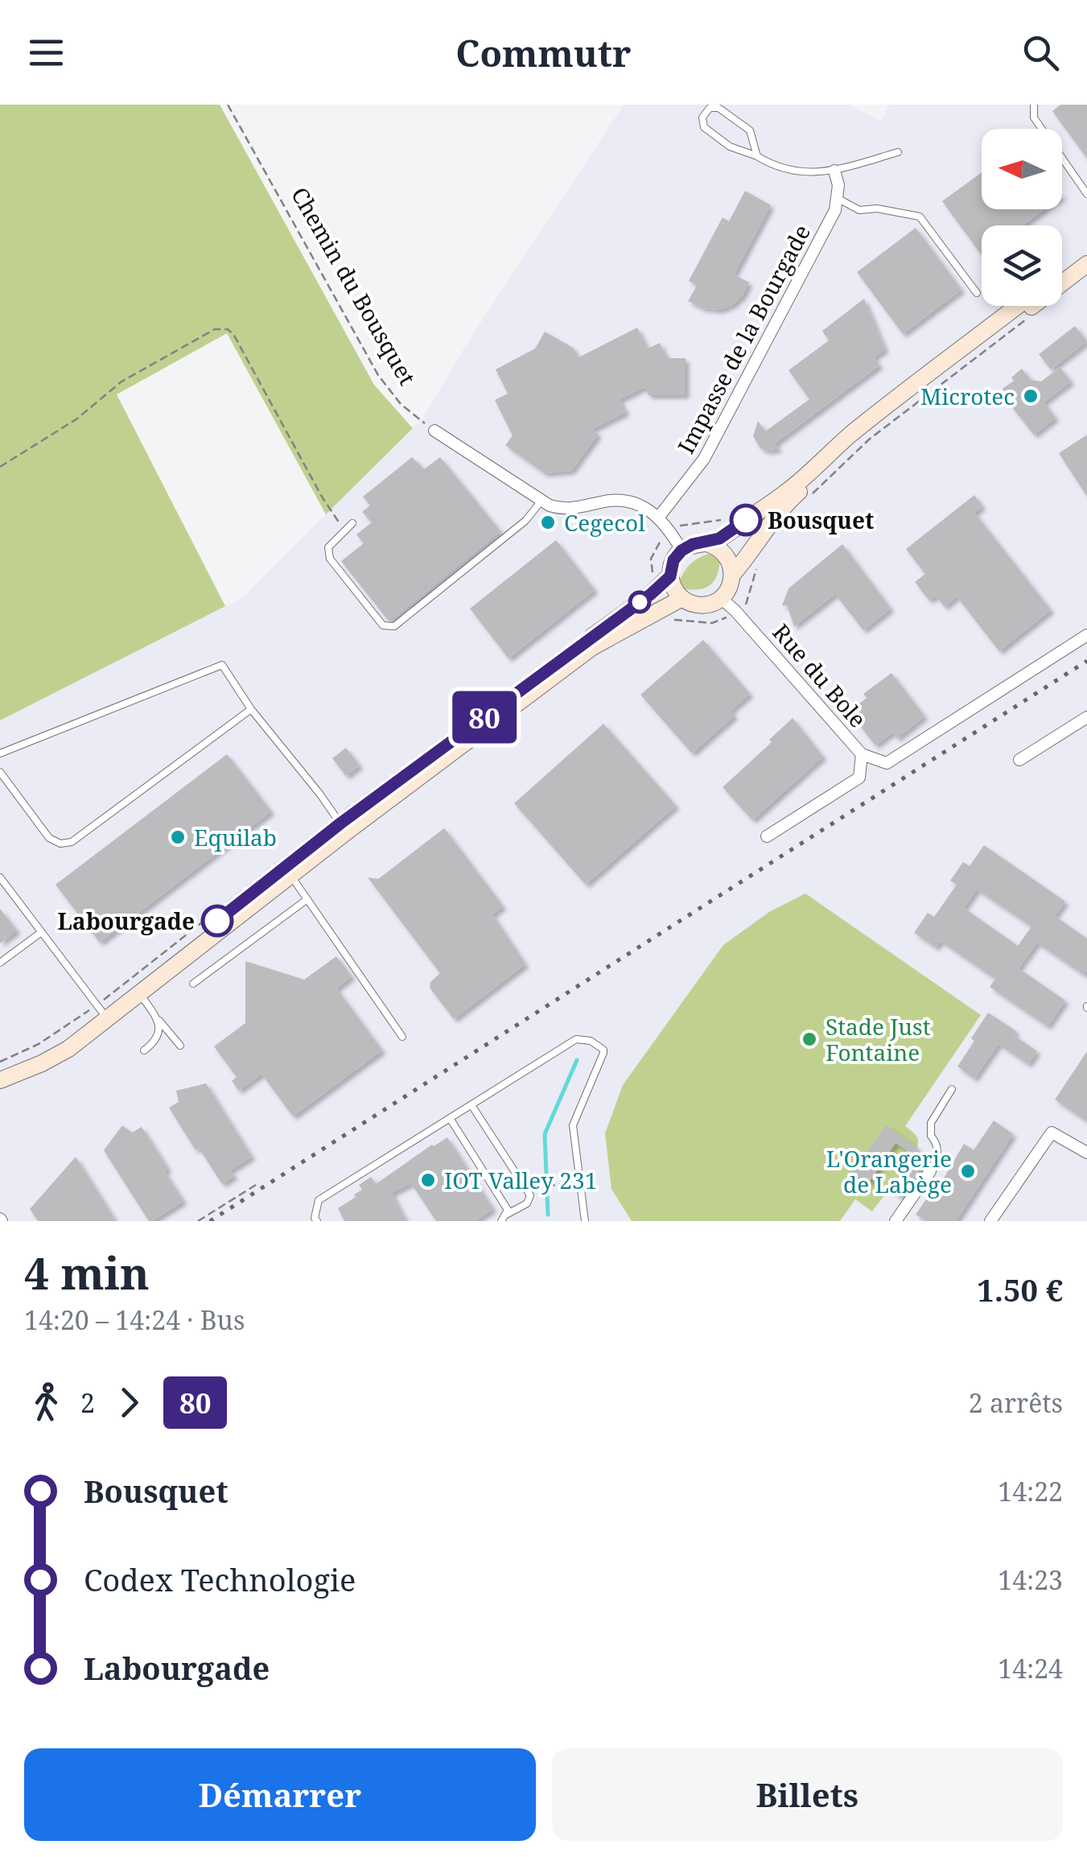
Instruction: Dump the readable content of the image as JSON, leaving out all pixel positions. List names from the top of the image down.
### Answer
{
  "streets": {
    "street": ["Impasse de la Bourgade", "Rue du Bole"],
    "path": ["Chemin du Bousquet"]
  },
  "places": [
    "Microtec",
    "Bousquet",
    "Cegecol",
    "Equilab",
    "Labourgade",
    "Stade Just Fontaine",
    "L'Orangerie de Labège",
    "IOT Valley 231"
  ],
  "lines": ["bus line 80"],
  "north": "left",
  "page": {
    "header": "Commutr",
    "on_map": "80",
    "heading": ["4 min", "14:20 – 14:24 · Bus", "1.50 €"],
    "legs": ["2", "80", "2 arrêts"],
    "list": [
      {
        "name": "Bousquet",
        "value": "14:22"
      },
      {
        "name": "Codex Technologie",
        "value": "14:23"
      },
      {
        "name": "Labourgade",
        "value": "14:24"
      }
    ],
    "buttons": ["Démarrer", "Billets"]
  }
}
